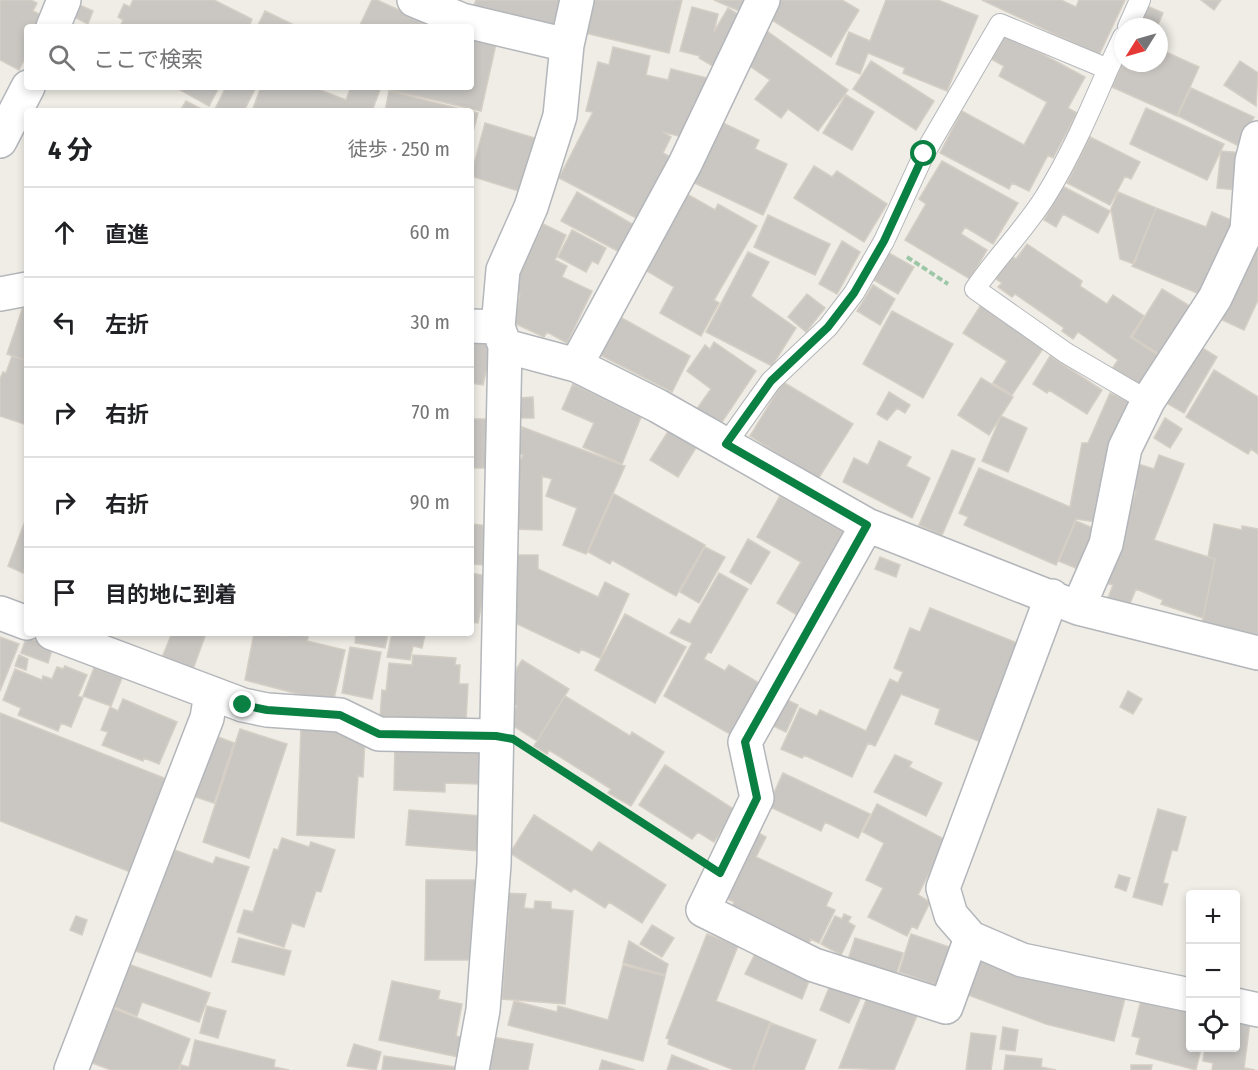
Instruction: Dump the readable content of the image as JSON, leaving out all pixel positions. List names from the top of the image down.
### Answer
{
  "north": "bottom left",
  "page": {
    "search": "ここで検索",
    "heading": ["4 分", "徒歩 · 250 m"],
    "list": [
      ["直進", "60 m"],
      ["左折", "30 m"],
      ["右折", "70 m"],
      ["右折", "90 m"],
      "目的地に到着"
    ],
    "map_buttons": ["+", "−"]
  }
}
